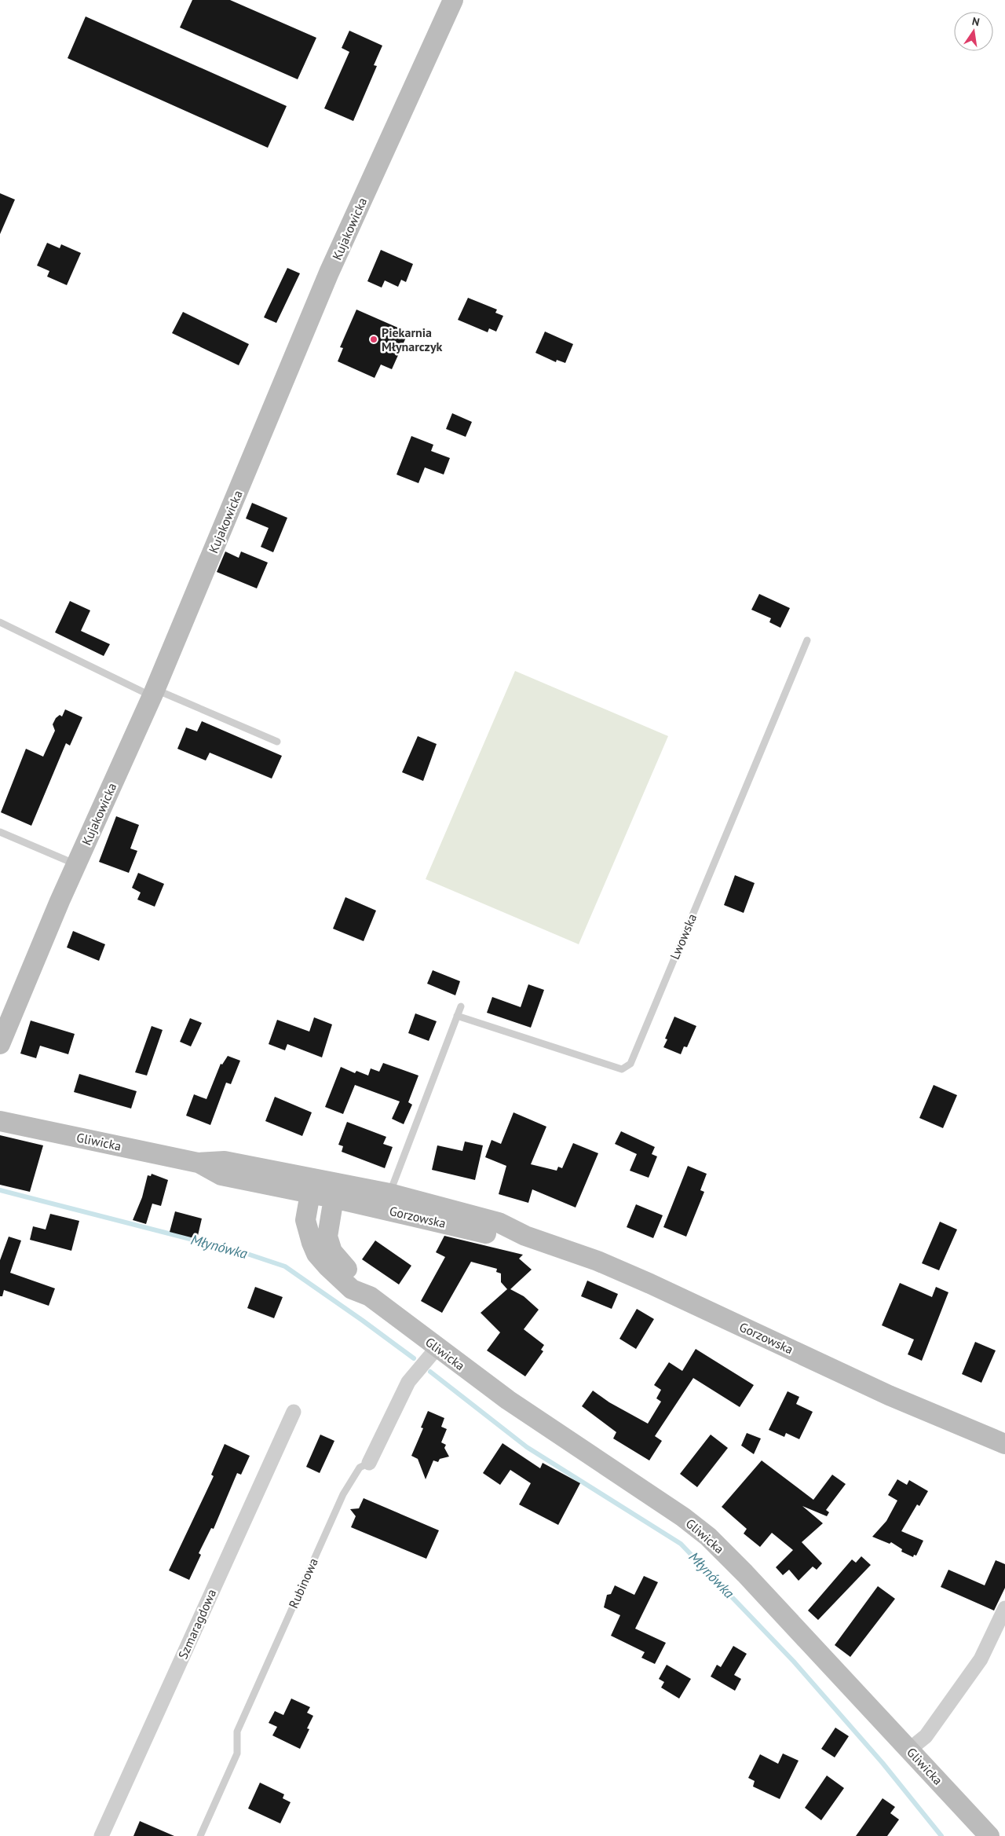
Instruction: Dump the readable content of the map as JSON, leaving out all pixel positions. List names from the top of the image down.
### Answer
{
  "streets": {
    "street": [
      "Kujakowicka",
      "Gliwicka",
      "Gorzowska",
      "Rubinowa",
      "Szmaragdowa"
    ],
    "lane": ["Lwowska"]
  },
  "crossings": [
    ["Gliwicka", "Gorzowska"],
    ["Gliwicka", "Rubinowa"]
  ],
  "water": ["Młynówka"],
  "places": ["Piekarnia Młynarczyk"],
  "north": "top"
}
